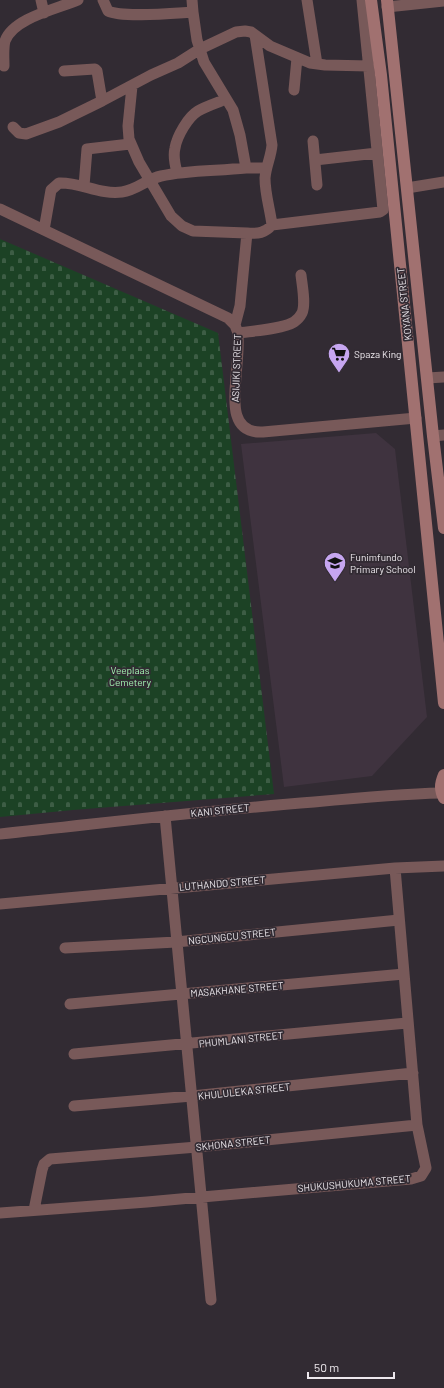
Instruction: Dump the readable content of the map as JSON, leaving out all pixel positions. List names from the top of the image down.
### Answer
{
  "streets": {
    "main road": ["KOYANA STREET"],
    "street": [
      "ASIJIKI STREET",
      "KANI STREET",
      "LUTHANDO STREET",
      "NGCUNGCU STREET",
      "MASAKHANE STREET",
      "PHUMLANI STREET",
      "KHULULEKA STREET",
      "SKHONA STREET",
      "SHUKUSHUKUMA STREET"
    ]
  },
  "crossings": [
    ["KOYANA STREET", "ASIJIKI STREET"],
    ["LUTHANDO STREET", "SHUKUSHUKUMA STREET"],
    ["NGCUNGCU STREET", "SHUKUSHUKUMA STREET"],
    ["MASAKHANE STREET", "SHUKUSHUKUMA STREET"],
    ["PHUMLANI STREET", "SHUKUSHUKUMA STREET"],
    ["KHULULEKA STREET", "SHUKUSHUKUMA STREET"],
    ["SKHONA STREET", "SHUKUSHUKUMA STREET"]
  ],
  "parks": ["Veeplaas Cemetery"],
  "places": {
    "supermarket": ["Spaza King"],
    "school or university": ["Funimfundo Primary School"]
  },
  "scale_bar": "50 m"
}
